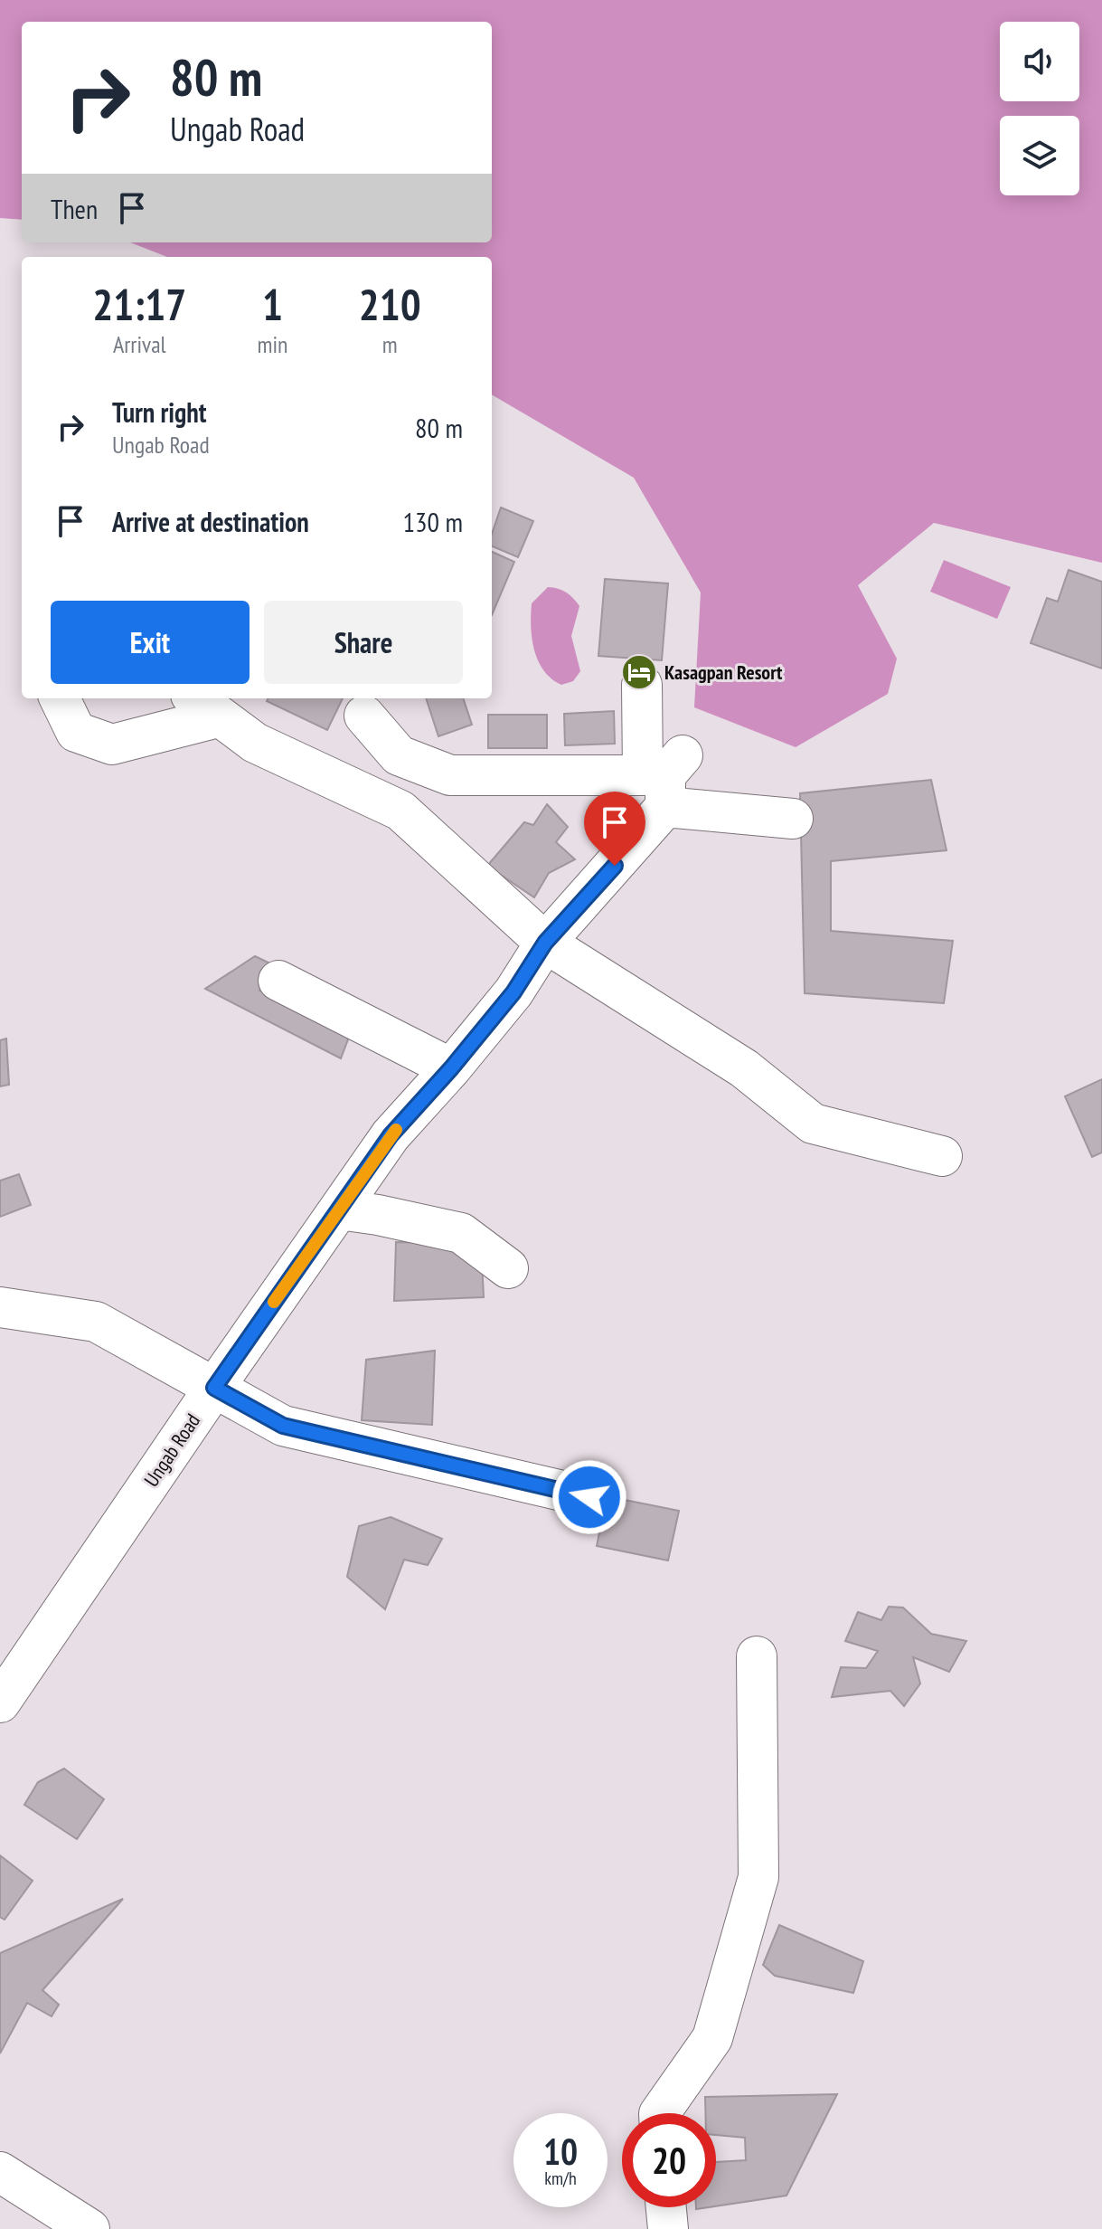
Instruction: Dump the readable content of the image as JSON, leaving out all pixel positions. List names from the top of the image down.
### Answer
{
  "streets": {
    "street": ["Ungab Road"]
  },
  "places": {
    "hotel": ["Kasagpan Resort"]
  },
  "page": {
    "turn": ["80 m", "Ungab Road"],
    "then": "Then",
    "eta": [
      "21:17",
      "Arrival",
      "1",
      "min",
      "210",
      "m"
    ],
    "list": [
      {
        "name": "Turn right",
        "note": "Ungab Road",
        "value": "80 m"
      },
      {
        "name": "Arrive at destination",
        "value": "130 m"
      }
    ],
    "buttons": ["Exit", "Share"],
    "speed": "10 km/h",
    "limit": "20"
  }
}
